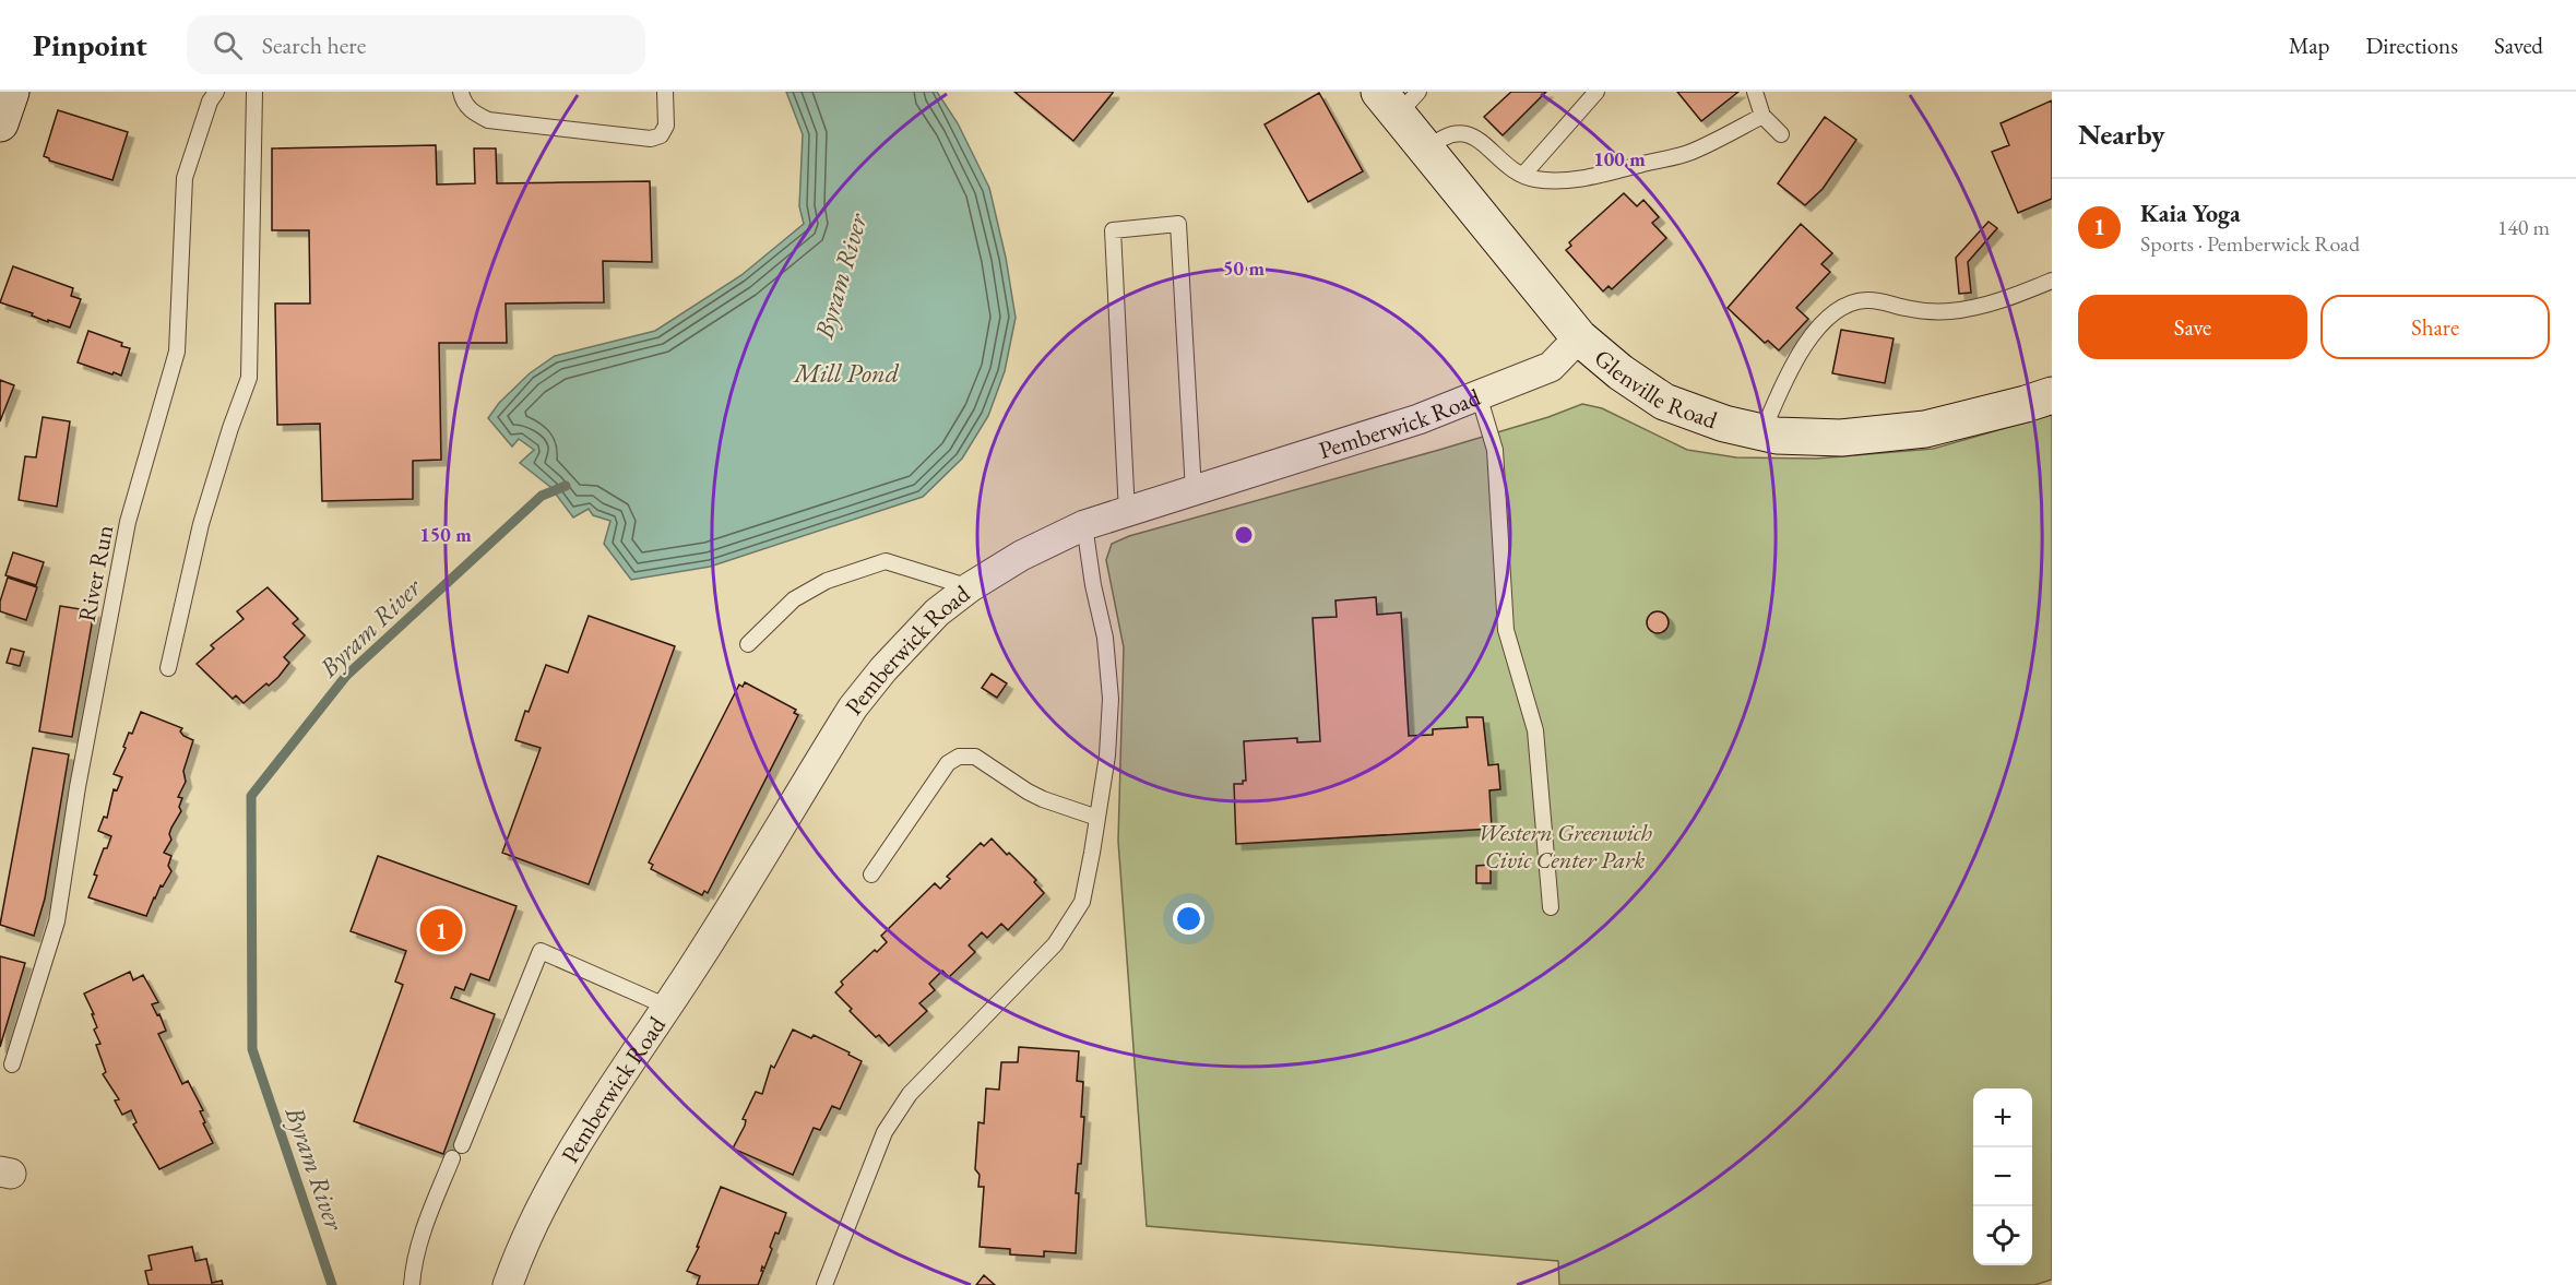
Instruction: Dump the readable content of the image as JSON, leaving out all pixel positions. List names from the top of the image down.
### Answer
{
  "streets": {
    "main road": ["Glenville Road"],
    "street": ["Pemberwick Road"],
    "lane": ["River Run"]
  },
  "crossings": [
    ["Glenville Road", "Pemberwick Road"]
  ],
  "water": ["Byram River", "Mill Pond"],
  "parks": ["Western Greenwich Civic Center Park"],
  "page": {
    "header": "Pinpoint",
    "search": "Search here",
    "nav": ["Map", "Directions", "Saved"],
    "heading": "Nearby",
    "list": [
      {
        "mark": "1",
        "name": "Kaia Yoga",
        "note": "Sports · Pemberwick Road",
        "value": "140 m"
      }
    ],
    "buttons": ["Save", "Share"],
    "pins": "1",
    "map_buttons": ["+", "−"]
  },
  "rings": ["100 m", "50 m", "150 m"]
}
